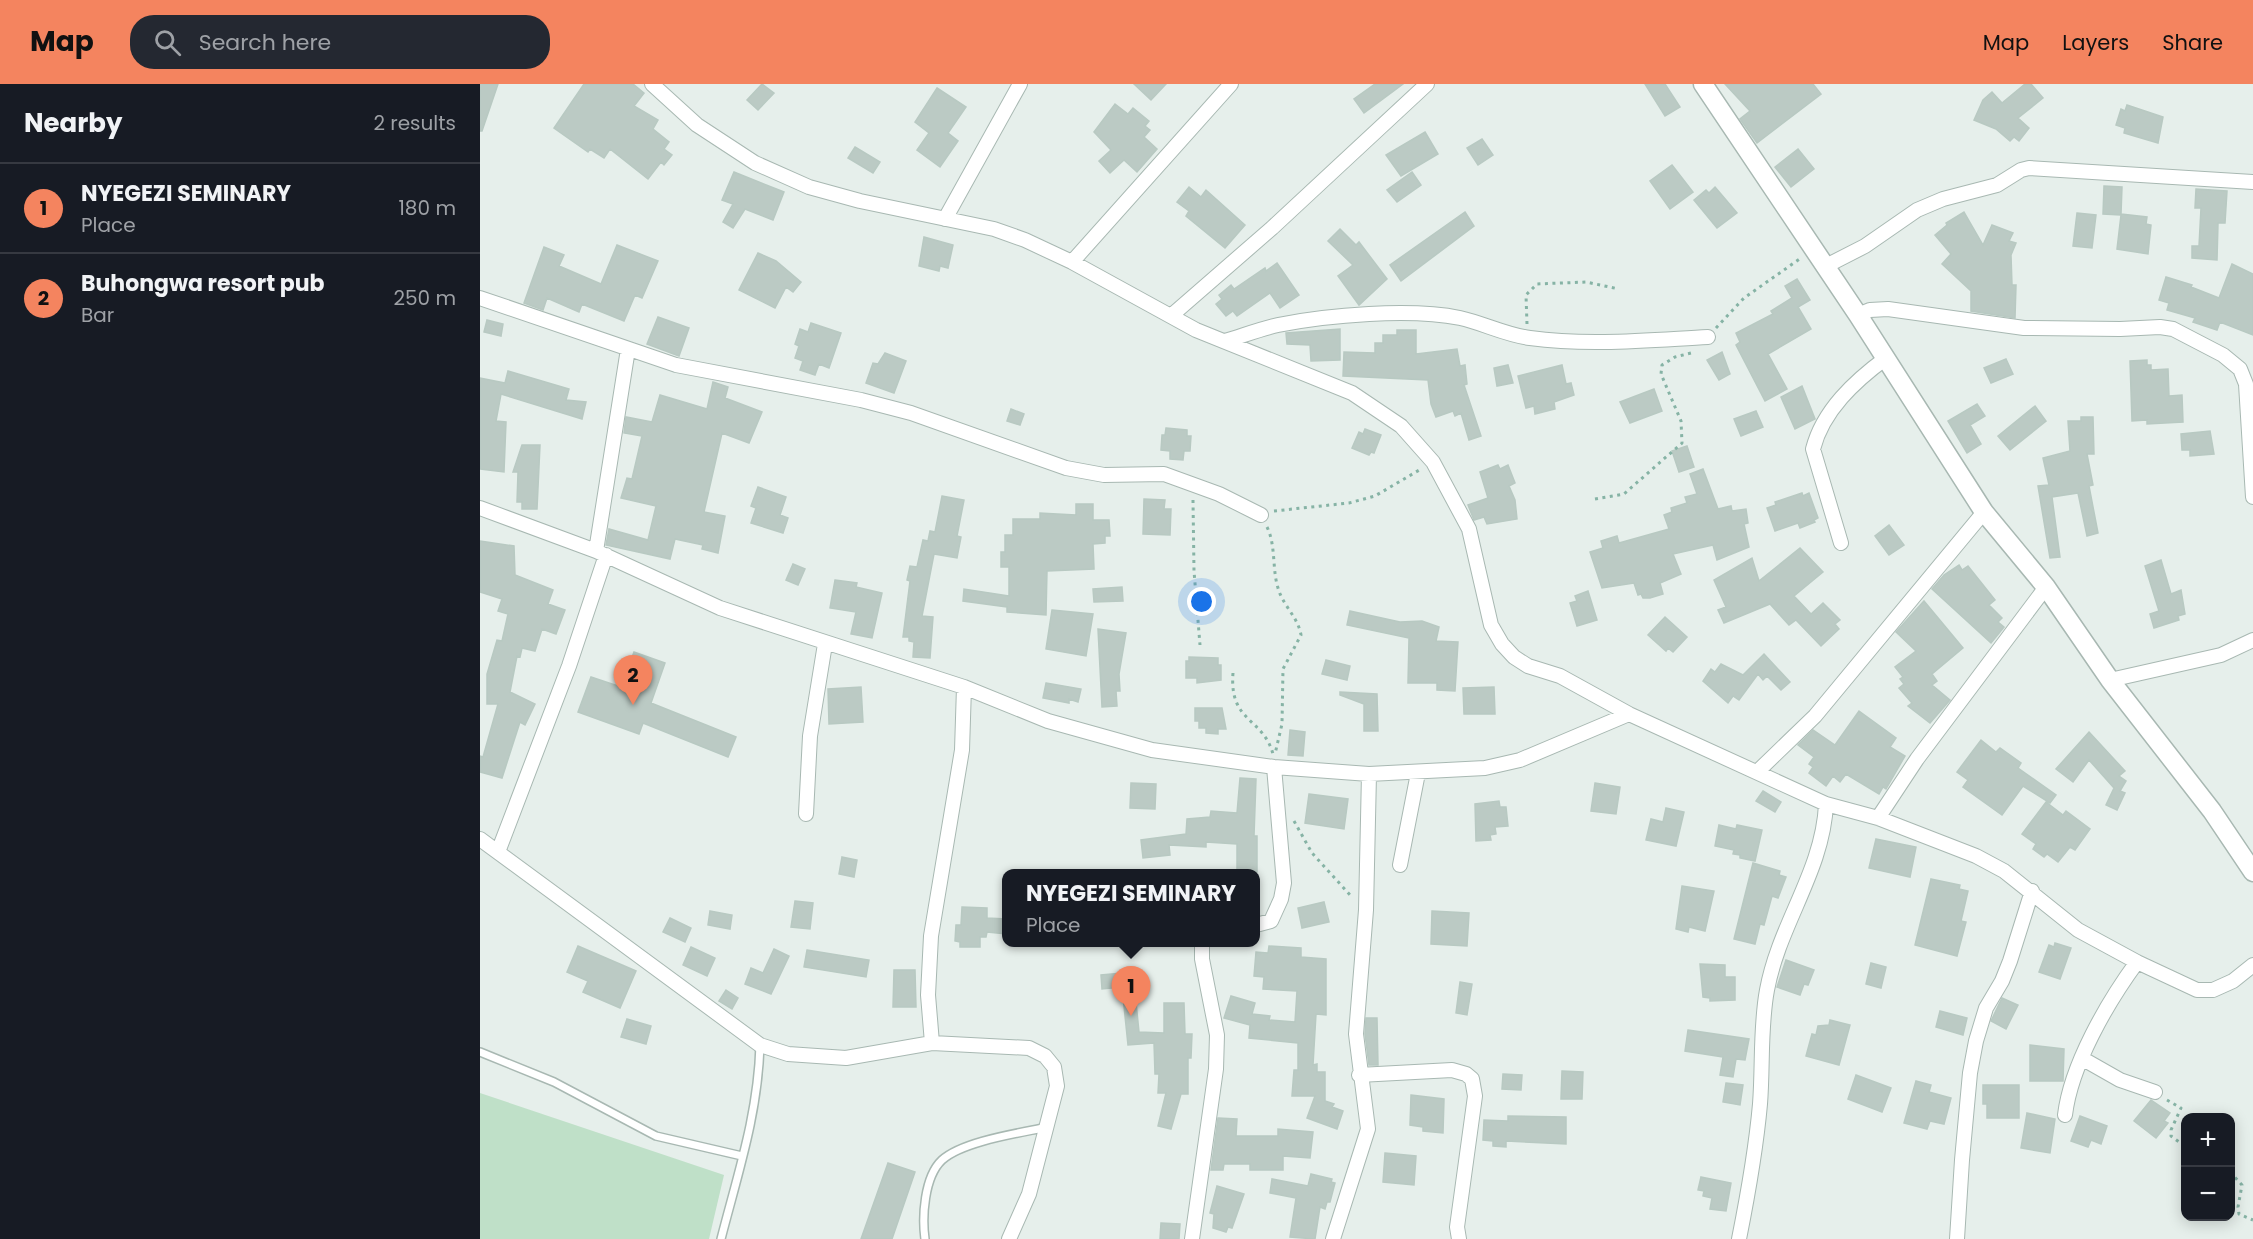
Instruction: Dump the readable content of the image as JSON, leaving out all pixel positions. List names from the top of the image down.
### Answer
{
  "page": {
    "header": "Map",
    "search": "Search here",
    "nav": ["Map", "Layers", "Share"],
    "heading": ["Nearby", "2 results"],
    "list": [
      {
        "mark": "1",
        "name": "NYEGEZI SEMINARY",
        "note": "Place",
        "value": "180 m"
      },
      {
        "mark": "2",
        "name": "Buhongwa resort pub",
        "note": "Bar",
        "value": "250 m"
      }
    ],
    "pins": ["2", "1"],
    "popup": ["NYEGEZI SEMINARY", "Place"],
    "map_buttons": ["+", "−"]
  }
}
